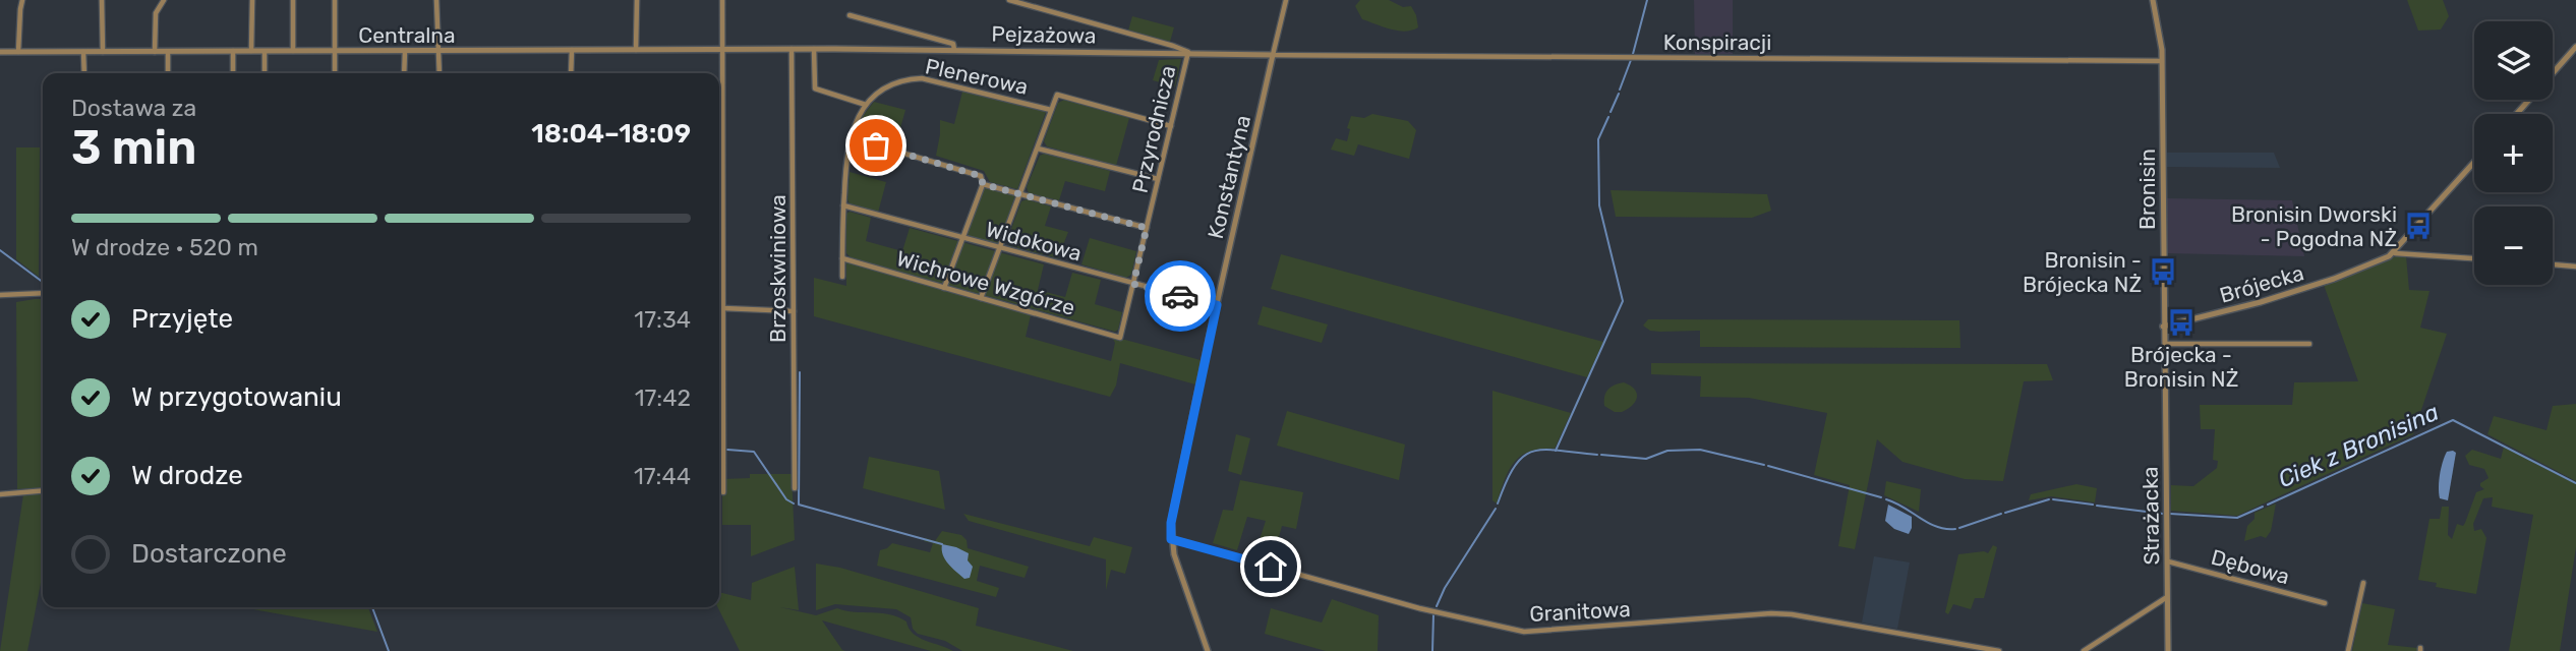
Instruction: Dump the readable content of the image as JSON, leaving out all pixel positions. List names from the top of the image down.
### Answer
{
  "streets": {
    "street": [
      "Centralna",
      "Pejzażowa",
      "Konspiracji",
      "Plenerowa",
      "Przyrodnicza",
      "Konstantyna",
      "Bronisin",
      "Widokowa",
      "Brzoskwiniowa",
      "Wichrowe Wzgórze",
      "Brójecka",
      "Strażacka",
      "Dębowa",
      "Granitowa"
    ]
  },
  "crossings": [
    ["Centralna", "Pejzażowa"],
    ["Centralna", "Brzoskwiniowa"],
    ["Pejzażowa", "Konspiracji"],
    ["Pejzażowa", "Przyrodnicza"],
    ["Pejzażowa", "Konstantyna"],
    ["Konspiracji", "Konstantyna"],
    ["Konspiracji", "Bronisin"],
    ["Plenerowa", "Widokowa"],
    ["Plenerowa", "Wichrowe Wzgórze"],
    ["Przyrodnicza", "Widokowa"],
    ["Przyrodnicza", "Wichrowe Wzgórze"],
    ["Konstantyna", "Widokowa"],
    ["Konstantyna", "Granitowa"],
    ["Bronisin", "Brójecka"],
    ["Bronisin", "Strażacka"],
    ["Strażacka", "Dębowa"]
  ],
  "water": ["Ciek z Bronisina"],
  "places": {
    "bus stop": ["Bronisin Dworski - Pogodna NŻ", "Bronisin - Brójecka NŻ", "Brójecka - Bronisin NŻ"]
  },
  "page": {
    "map_buttons": ["+", "−"],
    "heading": ["3 min", "Dostawa za", "18:04–18:09"],
    "bar": "W drodze · 520 m",
    "list": [
      ["Przyjęte", "17:34"],
      ["W przygotowaniu", "17:42"],
      ["W drodze", "17:44"],
      "Dostarczone"
    ]
  }
}
